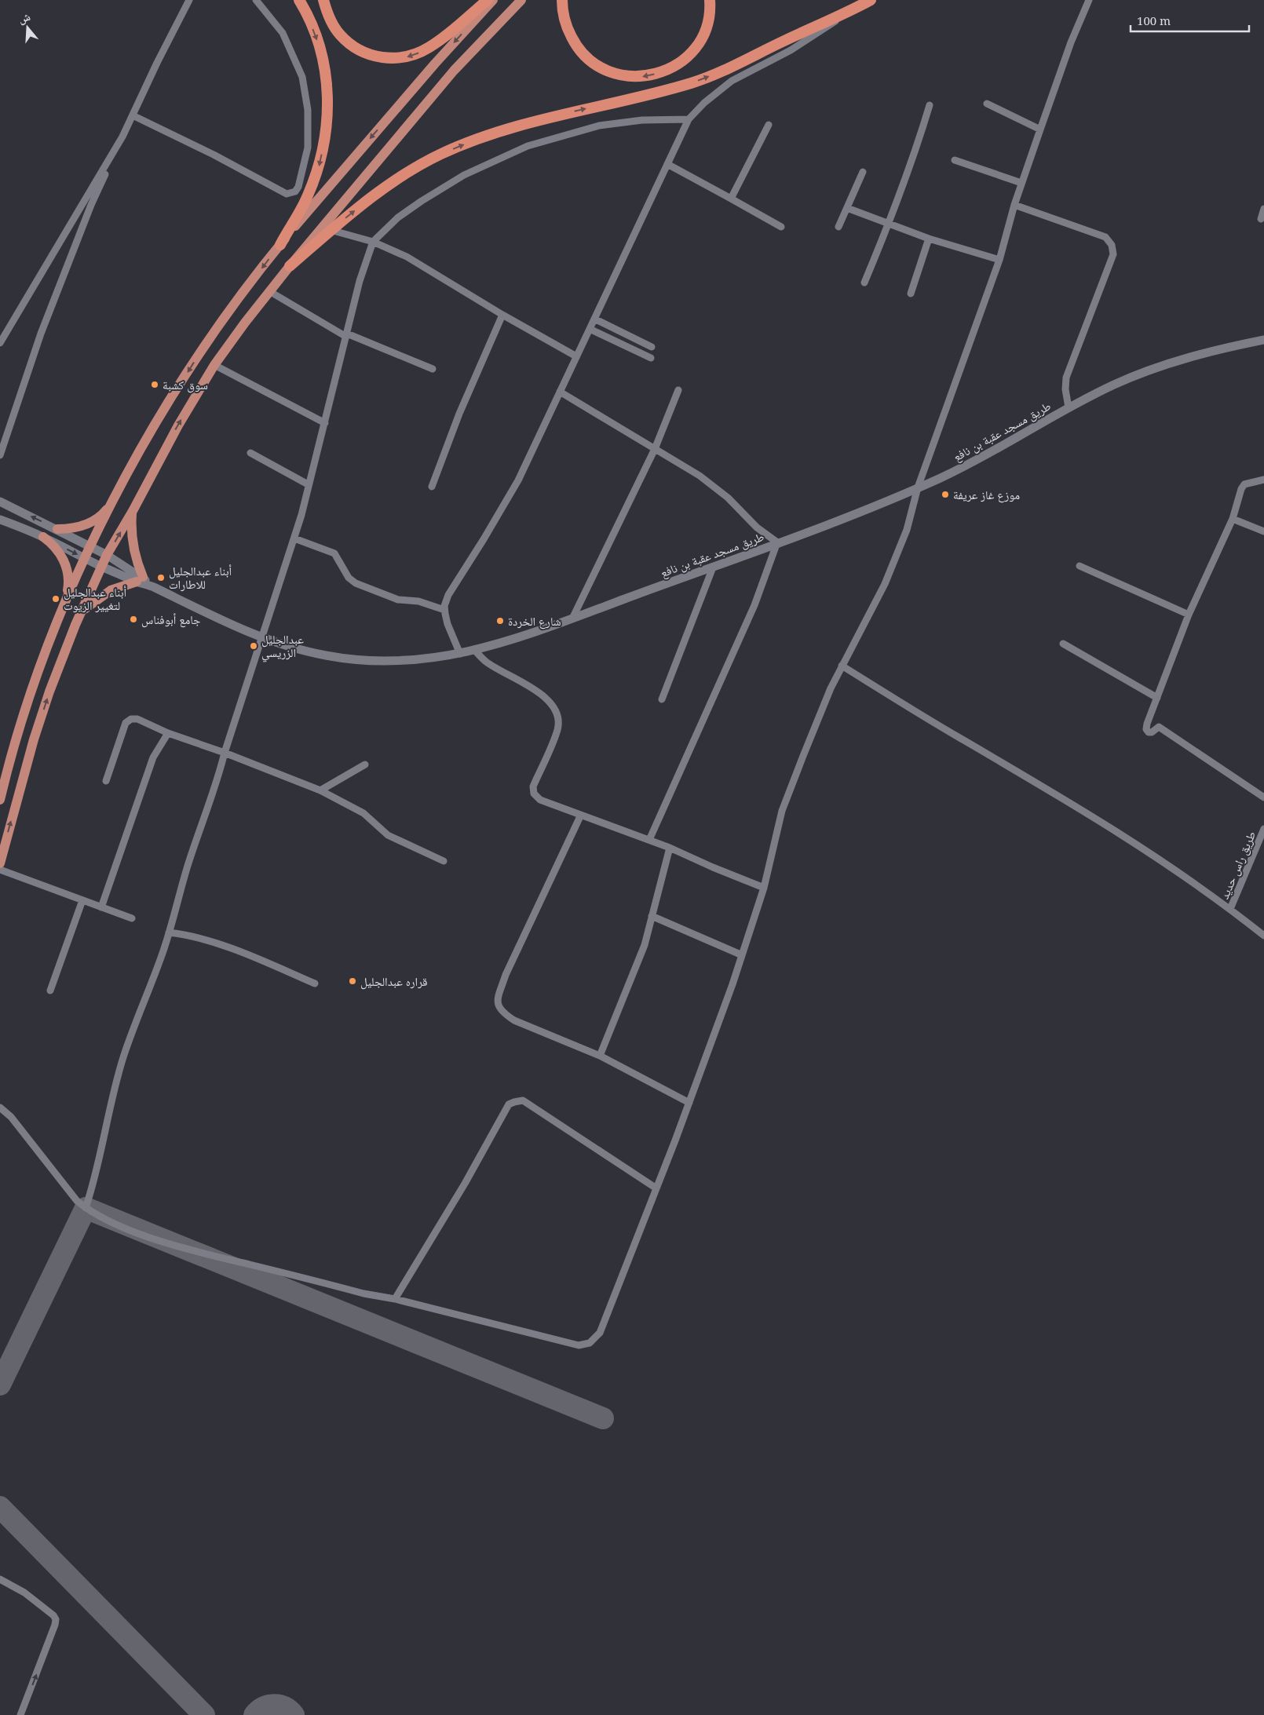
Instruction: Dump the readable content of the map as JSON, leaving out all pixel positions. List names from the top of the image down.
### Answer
{
  "streets": {
    "street": ["طريق مسجد عقبة بن نافع", "طريق راس حديد"]
  },
  "places": [
    "سوق كشبة",
    "موزع غاز عريفة",
    "أبناء عبدالجليل للاطارات",
    "أبناء عبدالجليل لتغيير الزيوت",
    "جامع أبوفناس",
    "شارع الخردة",
    "عبدالجليل الزريسي",
    "قراره عبدالجليل"
  ],
  "scale_bar": "100 m",
  "north": "top"
}
